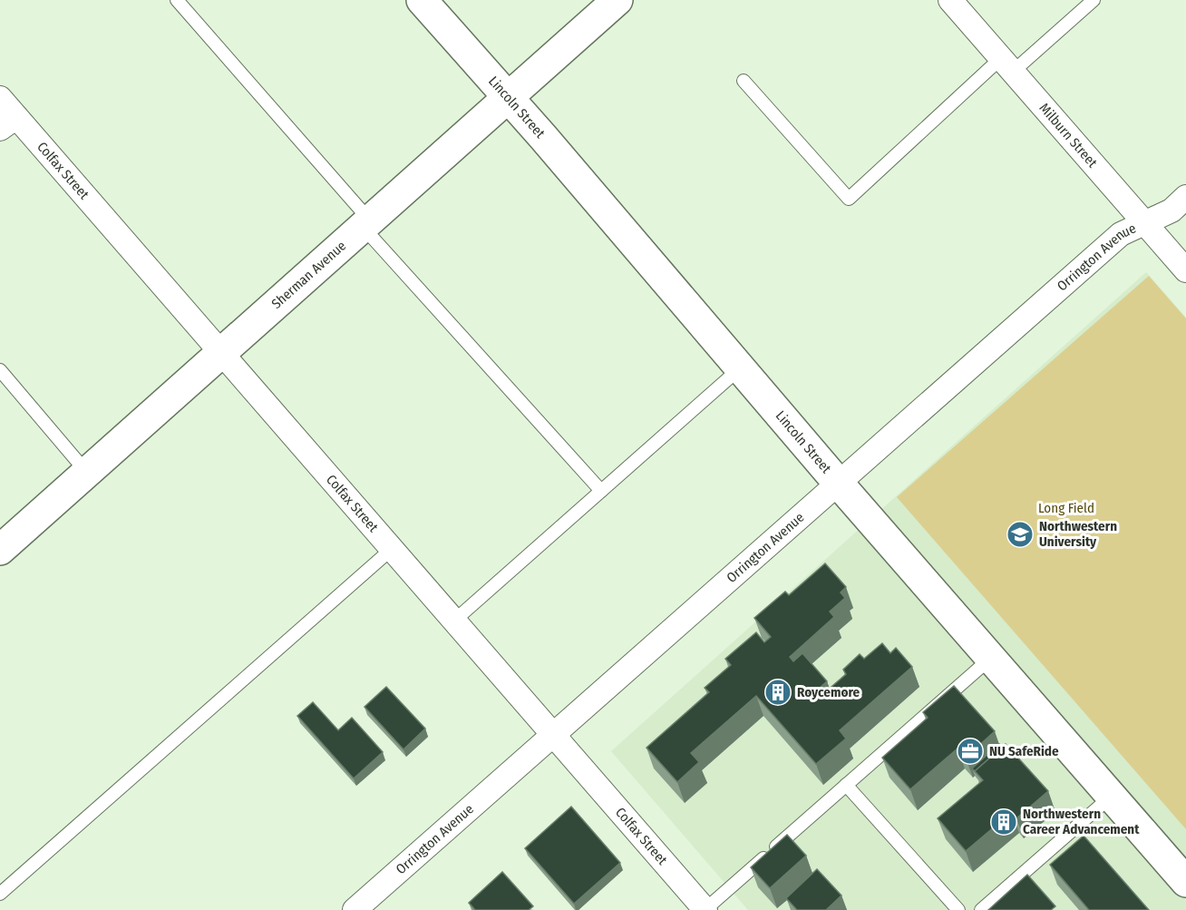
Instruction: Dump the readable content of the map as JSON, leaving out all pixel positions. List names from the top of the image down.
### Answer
{
  "streets": {
    "street": [
      "Lincoln Street",
      "Milburn Street",
      "Colfax Street",
      "Orrington Avenue",
      "Sherman Avenue"
    ]
  },
  "crossings": [
    ["Lincoln Street", "Orrington Avenue"],
    ["Lincoln Street", "Sherman Avenue"],
    ["Milburn Street", "Orrington Avenue"],
    ["Colfax Street", "Orrington Avenue"],
    ["Colfax Street", "Sherman Avenue"]
  ],
  "parks": ["Long Field"],
  "places": {
    "school or university": ["Northwestern University"],
    "building": ["Roycemore", "Northwestern Career Advancement"],
    "office": ["NU SafeRide"]
  }
}
